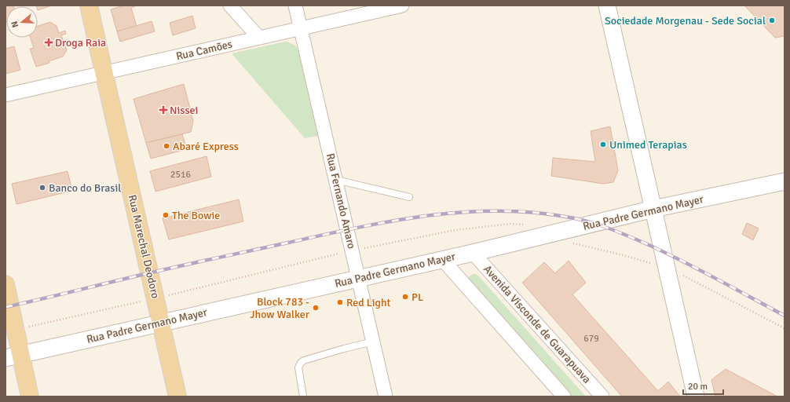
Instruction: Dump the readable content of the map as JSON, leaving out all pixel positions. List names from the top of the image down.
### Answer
{
  "streets": {
    "main road": ["Rua Marechal Deodoro"],
    "street": [
      "Rua Camões",
      "Rua Fernando Amaro",
      "Rua Padre Germano Mayer",
      "Avenida Visconde de Guarapuava"
    ]
  },
  "crossings": [
    ["Rua Camões", "Rua Fernando Amaro"],
    ["Rua Camões", "Rua Marechal Deodoro"],
    ["Rua Fernando Amaro", "Rua Padre Germano Mayer"],
    ["Rua Padre Germano Mayer", "Rua Marechal Deodoro"],
    ["Rua Padre Germano Mayer", "Avenida Visconde de Guarapuava"]
  ],
  "places": {
    "other": [
      "Sociedade Morgenau - Sede Social",
      "Unimed Terapias",
      "Abaré Express",
      "Banco do Brasil",
      "The Bowie",
      "PL",
      "Red Light",
      "Block 783 - Jhow Walker"
    ],
    "health": ["Droga Raia", "Nissei"]
  },
  "house_numbers": ["2516", "679"],
  "scale_bar": "20 m",
  "north": "left"
}
